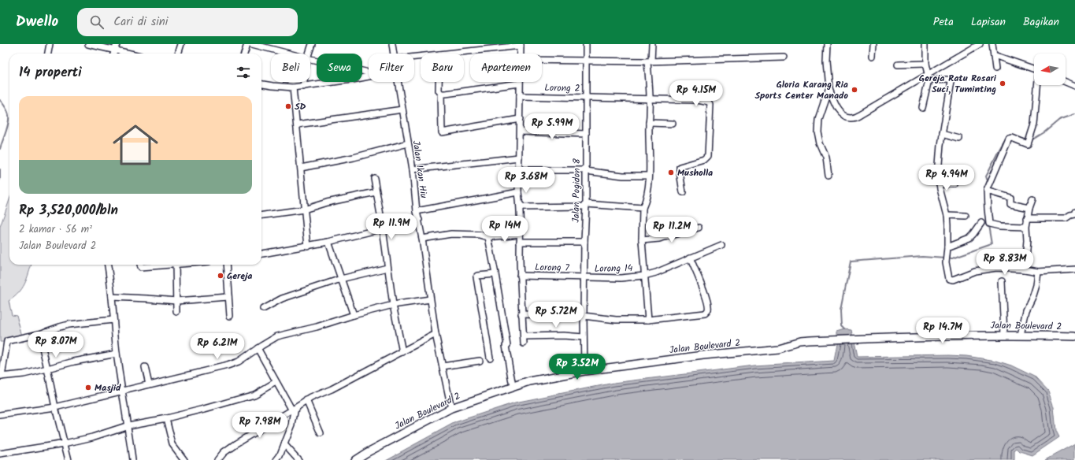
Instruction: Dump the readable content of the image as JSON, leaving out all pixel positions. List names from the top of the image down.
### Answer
{
  "streets": {
    "main road": ["Jalan Boulevard 2"],
    "street": [
      "Lorong 2",
      "Jalan Ikan Hiu",
      "Jalan Pogidon 8",
      "Lorong 7",
      "Lorong 14"
    ]
  },
  "crossings": [
    ["Lorong 2", "Jalan Pogidon 8"],
    ["Jalan Ikan Hiu", "Jalan Boulevard 2"],
    ["Jalan Pogidon 8", "Lorong 7"],
    ["Jalan Pogidon 8", "Lorong 14"],
    ["Jalan Pogidon 8", "Jalan Boulevard 2"],
    ["Lorong 7", "Lorong 14"]
  ],
  "places": [
    "Gereja Ratu Rosari Suci, Tuminting",
    "Gloria Karang Ria Sports Center Manado",
    "SD",
    "Musholla",
    "Gereja",
    "Masjid"
  ],
  "north": "left",
  "page": {
    "header": "Dwello",
    "search": "Cari di sini",
    "nav": ["Peta", "Lapisan", "Bagikan"],
    "chip": [
      "Beli",
      "Sewa",
      "Filter",
      "Baru",
      "Apartemen"
    ],
    "heading": "14 properti",
    "price": [
      "Rp 4.15M",
      "Rp 5.99M",
      "Rp 4.94M",
      "Rp 3.68M",
      "Rp 11.9M",
      "Rp 14M",
      "Rp 11.2M",
      "Rp 8.83M",
      "Rp 5.72M",
      "Rp 14.7M",
      "Rp 8.07M",
      "Rp 6.21M",
      "Rp 3.52M",
      "Rp 7.98M"
    ],
    "list": [
      {
        "name": "Rp 3,520,000/bln",
        "note": "2 kamar · 56 m² · Jalan Boulevard 2"
      }
    ]
  }
}
